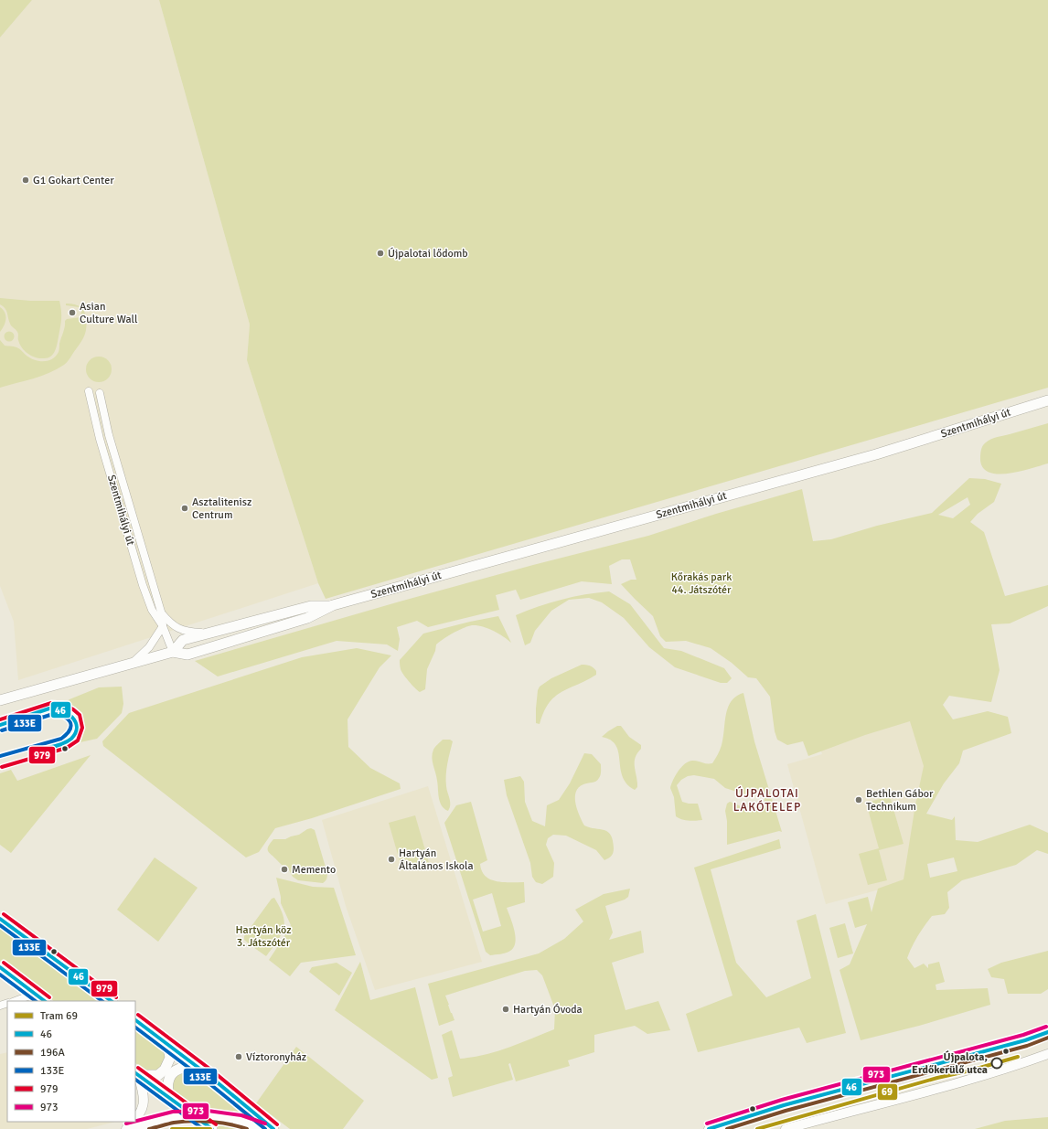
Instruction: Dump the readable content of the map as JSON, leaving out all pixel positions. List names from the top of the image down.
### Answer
{
  "streets": {
    "main road": ["Szentmihályi út"]
  },
  "districts": ["ÚJPALOTAI LAKÓTELEP"],
  "parks": ["Kőrakás park 44. Játszótér", "Hartyán köz 3. Játszótér"],
  "places": [
    "G1 Gokart Center",
    "Újpalotai lődomb",
    "Asian Culture Wall",
    "Asztalitenisz Centrum",
    "Bethlen Gábor Technikum",
    "Hartyán Általános Iskola",
    "Memento",
    "Hartyán Óvoda",
    "Víztoronyház",
    "Újpalota, Erdőkerülő utca"
  ],
  "lines": [
    "transit line 979",
    "transit line 46",
    "transit line 133E",
    "transit line 973",
    "transit line 196A",
    "tram line 69"
  ],
  "legend": [
    "Tram 69",
    "46",
    "196A",
    "133E",
    "979",
    "973"
  ]
}
